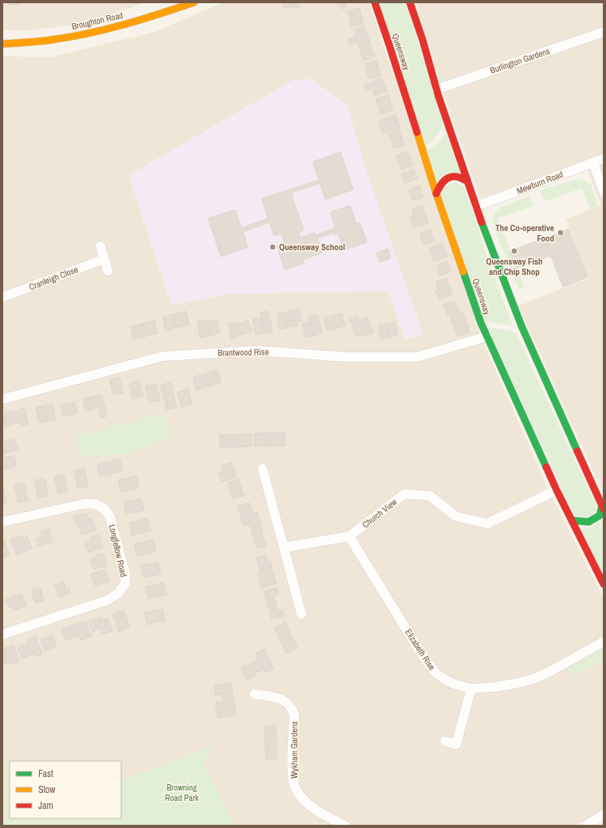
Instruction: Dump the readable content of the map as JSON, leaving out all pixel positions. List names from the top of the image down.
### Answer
{
  "streets": {
    "street": [
      "Broughton Road",
      "Queensway",
      "Burlington Gardens",
      "Mewburn Road",
      "Cranleigh Close",
      "Brantwood Rise",
      "Church View",
      "Longfellow Road",
      "Elizabeth Rise",
      "Wykham Gardens"
    ]
  },
  "crossings": [
    ["Queensway", "Brantwood Rise"],
    ["Queensway", "Church View"],
    ["Church View", "Elizabeth Rise"]
  ],
  "parks": ["Browning Road Park"],
  "places": ["The Co-operative Food", "Queensway School", "Queensway Fish and Chip Shop"],
  "legend": ["Fast", "Slow", "Jam"]
}
